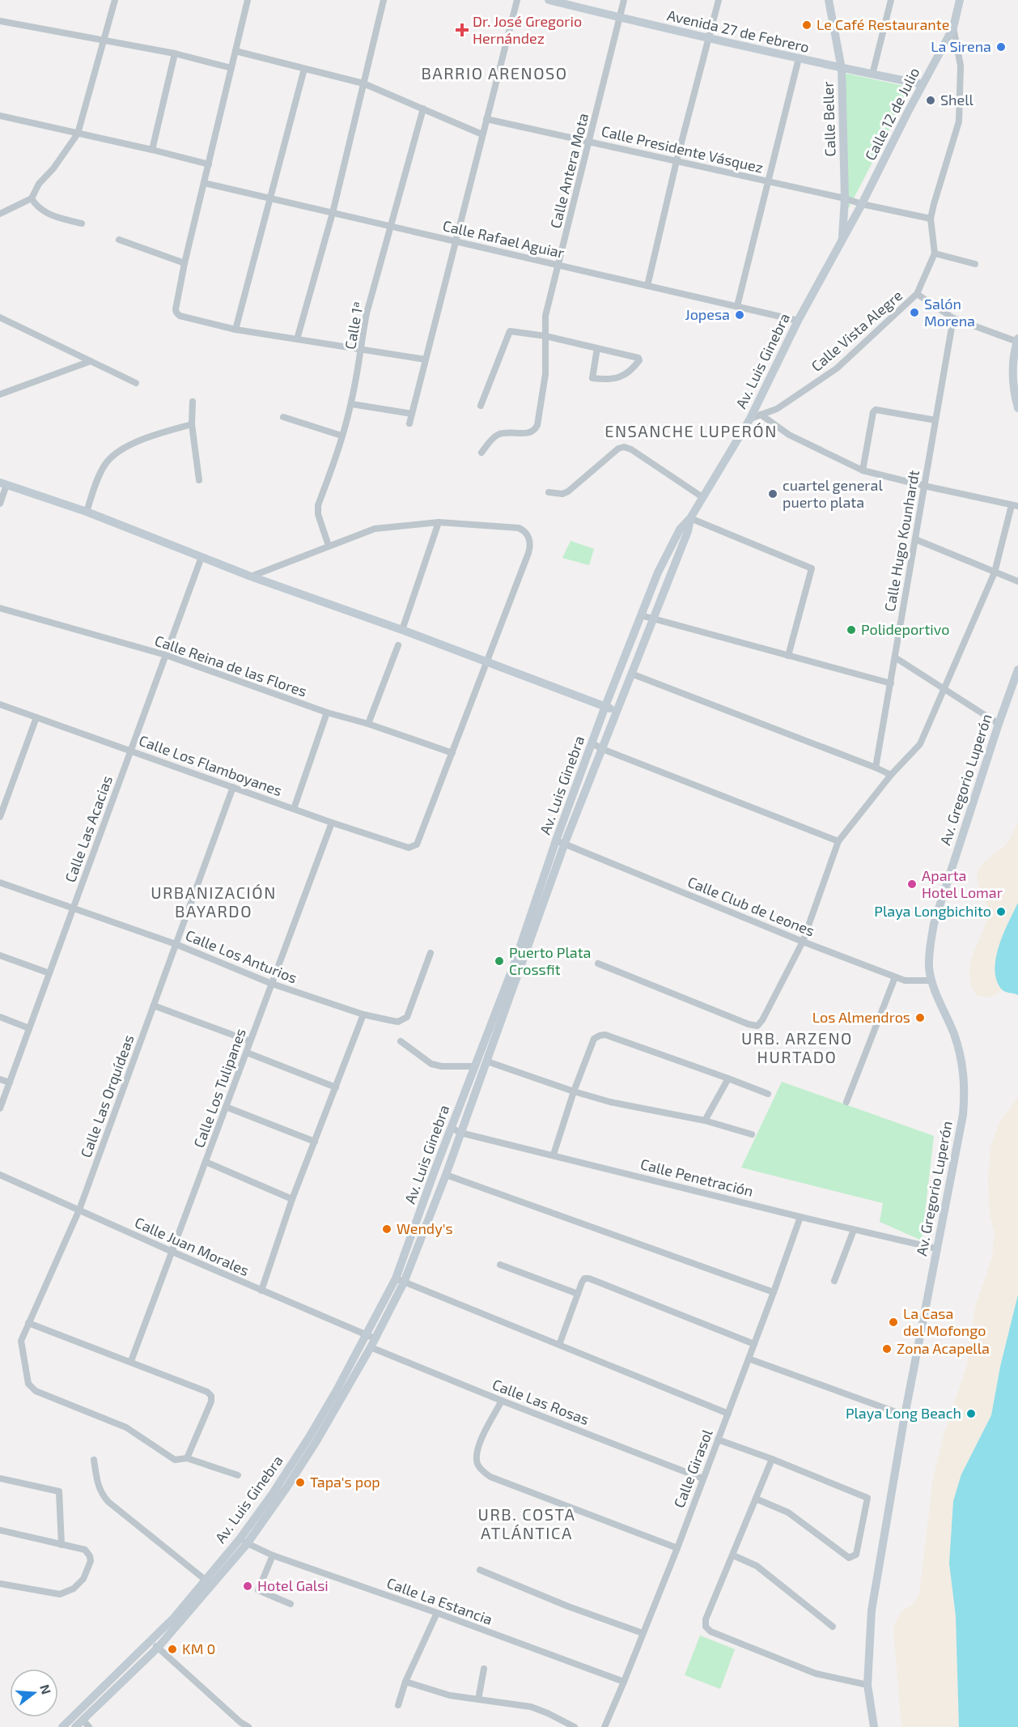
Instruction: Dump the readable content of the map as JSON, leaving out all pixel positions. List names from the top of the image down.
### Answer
{
  "streets": {
    "street": [
      "Avenida 27 de Febrero",
      "Calle 12 de Julio",
      "Calle Beller",
      "Calle Presidente Vásquez",
      "Calle Antera Mota",
      "Calle Rafael Aguiar",
      "Calle 1ª",
      "Calle Vista Alegre",
      "Av. Luis Ginebra",
      "Calle Hugo Kounhardt",
      "Calle Reina de las Flores",
      "Calle Los Flamboyanes",
      "Av. Gregorio Luperón",
      "Calle Las Acacias",
      "Calle Club de Leones",
      "Calle Los Anturios",
      "Calle Los Tulipanes",
      "Calle Las Orquídeas",
      "Calle Penetración",
      "Calle Juan Morales",
      "Calle Las Rosas",
      "Calle Girasol",
      "Calle La Estancia"
    ]
  },
  "crossings": [
    ["Avenida 27 de Febrero", "Calle 12 de Julio"],
    ["Avenida 27 de Febrero", "Calle Beller"],
    ["Avenida 27 de Febrero", "Calle Antera Mota"],
    ["Calle 12 de Julio", "Calle Beller"],
    ["Calle 12 de Julio", "Calle Presidente Vásquez"],
    ["Calle 12 de Julio", "Av. Luis Ginebra"],
    ["Calle Beller", "Calle Presidente Vásquez"],
    ["Calle Beller", "Av. Luis Ginebra"],
    ["Calle Presidente Vásquez", "Calle Antera Mota"],
    ["Calle Antera Mota", "Calle Rafael Aguiar"],
    ["Calle Rafael Aguiar", "Calle 1ª"],
    ["Calle Rafael Aguiar", "Av. Luis Ginebra"],
    ["Calle Vista Alegre", "Av. Luis Ginebra"],
    ["Av. Luis Ginebra", "Calle Club de Leones"],
    ["Av. Luis Ginebra", "Calle Penetración"],
    ["Av. Luis Ginebra", "Calle Juan Morales"],
    ["Av. Luis Ginebra", "Calle Las Rosas"],
    ["Av. Luis Ginebra", "Calle La Estancia"],
    ["Calle Reina de las Flores", "Calle Los Flamboyanes"],
    ["Calle Reina de las Flores", "Calle Las Acacias"],
    ["Calle Los Flamboyanes", "Calle Las Acacias"],
    ["Calle Los Flamboyanes", "Calle Los Tulipanes"],
    ["Calle Los Flamboyanes", "Calle Las Orquídeas"],
    ["Av. Gregorio Luperón", "Calle Club de Leones"],
    ["Av. Gregorio Luperón", "Calle Penetración"],
    ["Calle Las Acacias", "Calle Los Anturios"],
    ["Calle Los Anturios", "Calle Los Tulipanes"],
    ["Calle Los Anturios", "Calle Las Orquídeas"],
    ["Calle Los Tulipanes", "Calle Juan Morales"],
    ["Calle Las Orquídeas", "Calle Juan Morales"],
    ["Calle Penetración", "Calle Girasol"],
    ["Calle Las Rosas", "Calle Girasol"],
    ["Calle Girasol", "Calle La Estancia"]
  ],
  "districts": [
    "BARRIO ARENOSO",
    "ENSANCHE LUPERÓN",
    "URBANIZACIÓN BAYARDO",
    "URB. ARZENO HURTADO",
    "URB. COSTA ATLÁNTICA"
  ],
  "places": {
    "other": [
      "Le Café Restaurante",
      "La Sirena",
      "Shell",
      "Salón Morena",
      "Jopesa",
      "cuartel general puerto plata",
      "Polideportivo",
      "Aparta Hotel Lomar",
      "Playa Longbichito",
      "Puerto Plata Crossfit",
      "Los Almendros",
      "Wendy's",
      "La Casa del Mofongo",
      "Zona Acapella",
      "Playa Long Beach",
      "Tapa's pop",
      "Hotel Galsi",
      "KM 0"
    ],
    "health": ["Dr. José Gregorio Hernández"]
  },
  "north": "right"
}
